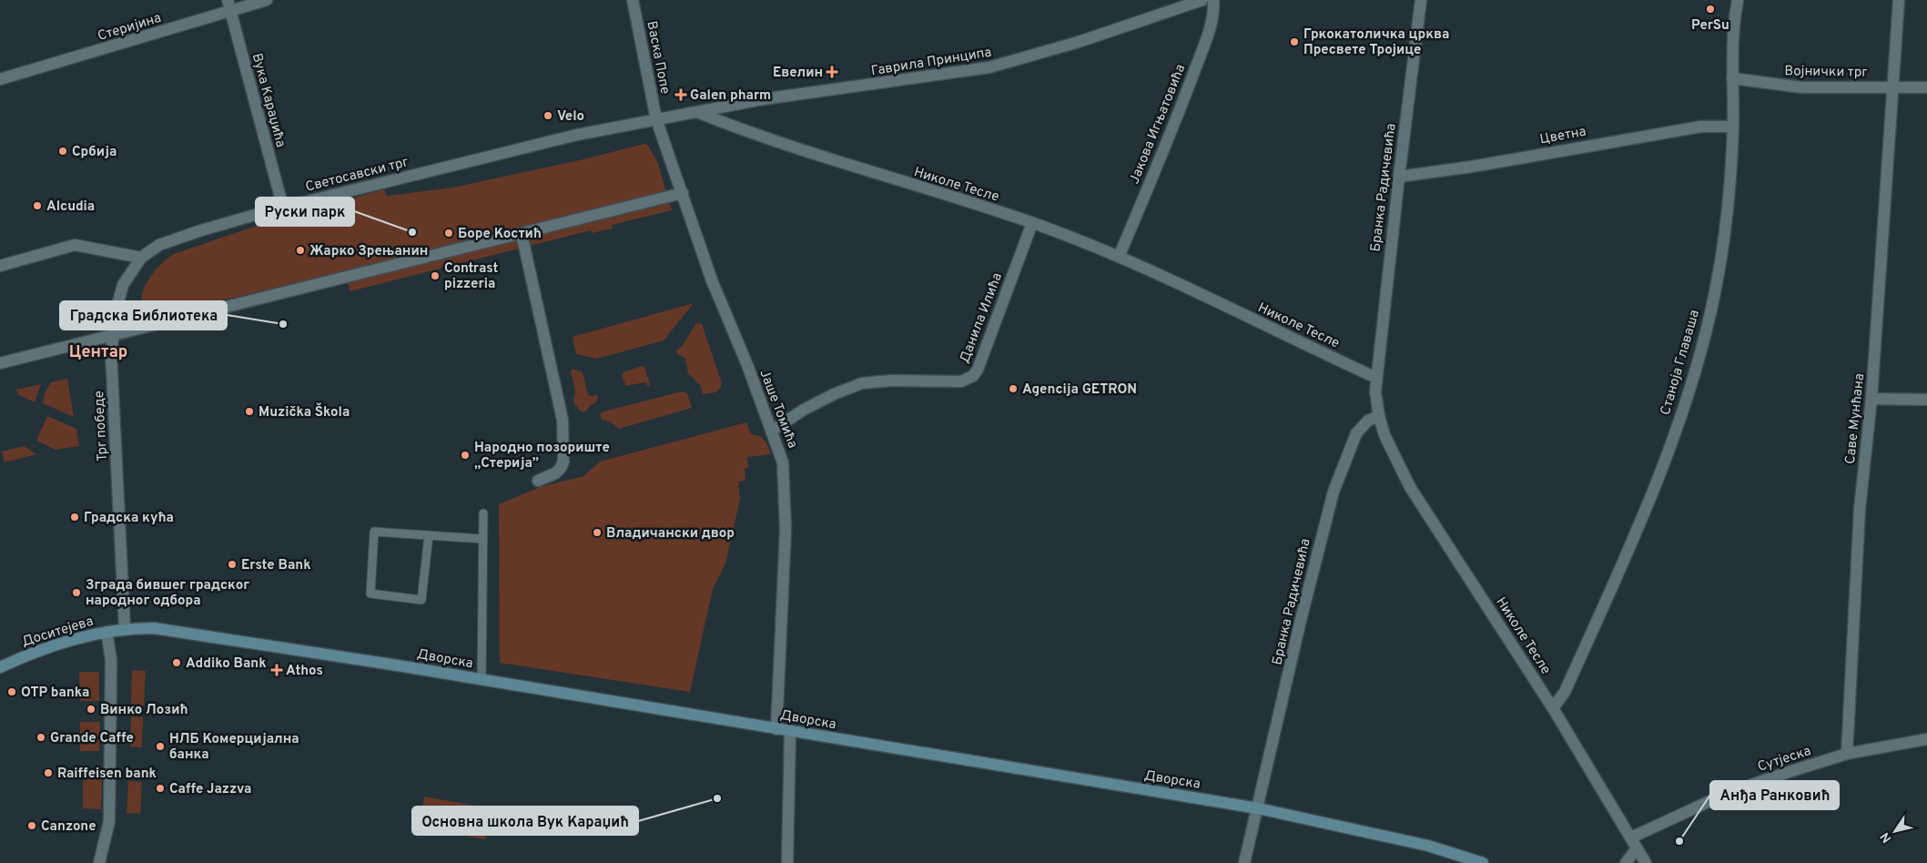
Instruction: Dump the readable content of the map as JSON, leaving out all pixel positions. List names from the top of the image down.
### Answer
{
  "streets": {
    "main road": ["Доситејева", "Дворска"],
    "street": [
      "Стеријина",
      "Васка Попе",
      "Гаврила Принципа",
      "Војнички трг",
      "Вука Караџића",
      "Јакова Игњатовића",
      "Цветна",
      "Светосавски трг",
      "Николе Тесле",
      "Бранка Радичевића",
      "Данила Илића",
      "Станоја Главаша",
      "Јаше Томића",
      "Саве Мунћана",
      "Трг победе",
      "Сутјеска"
    ]
  },
  "crossings": [
    ["Стеријина", "Вука Караџића"],
    ["Васка Попе", "Гаврила Принципа"],
    ["Васка Попе", "Светосавски трг"],
    ["Гаврила Принципа", "Светосавски трг"],
    ["Гаврила Принципа", "Николе Тесле"],
    ["Војнички трг", "Станоја Главаша"],
    ["Војнички трг", "Саве Мунћана"],
    ["Вука Караџића", "Светосавски трг"],
    ["Јакова Игњатовића", "Николе Тесле"],
    ["Цветна", "Бранка Радичевића"],
    ["Цветна", "Станоја Главаша"],
    ["Светосавски трг", "Трг победе"],
    ["Николе Тесле", "Бранка Радичевића"],
    ["Николе Тесле", "Данила Илића"],
    ["Николе Тесле", "Станоја Главаша"],
    ["Николе Тесле", "Сутјеска"],
    ["Бранка Радичевића", "Дворска"],
    ["Данила Илића", "Јаше Томића"],
    ["Јаше Томића", "Дворска"],
    ["Саве Мунћана", "Сутјеска"],
    ["Трг победе", "Доситејева"],
    ["Трг победе", "Дворска"],
    ["Доситејева", "Дворска"]
  ],
  "districts": ["Центар"],
  "places": {
    "other": [
      "PerSu",
      "Гркокатоличка црква Пресвете Тројице",
      "Velo",
      "Србија",
      "Alcudia",
      "Руски парк",
      "Боре Костић",
      "Жарко Зрењанин",
      "Contrast pizzeria",
      "Градска Библиотека",
      "Agencija GETRON",
      "Muzička Škola",
      "Народно позориште „Стерија”",
      "Градска кућа",
      "Владичански двор",
      "Erste Bank",
      "Зграда бившег градског народног одбора",
      "Addiko Bank",
      "OTP banka",
      "Винко Лозић",
      "Grande Caffe",
      "НЛБ Комерцијална банка",
      "Raiffeisen bank",
      "Caffe Jazzva",
      "Основна школа Вук Караџић",
      "Canzone",
      "Анђа Ранковић"
    ],
    "health": ["Евелин", "Galen pharm", "Athos"]
  },
  "north": "bottom left"
}
